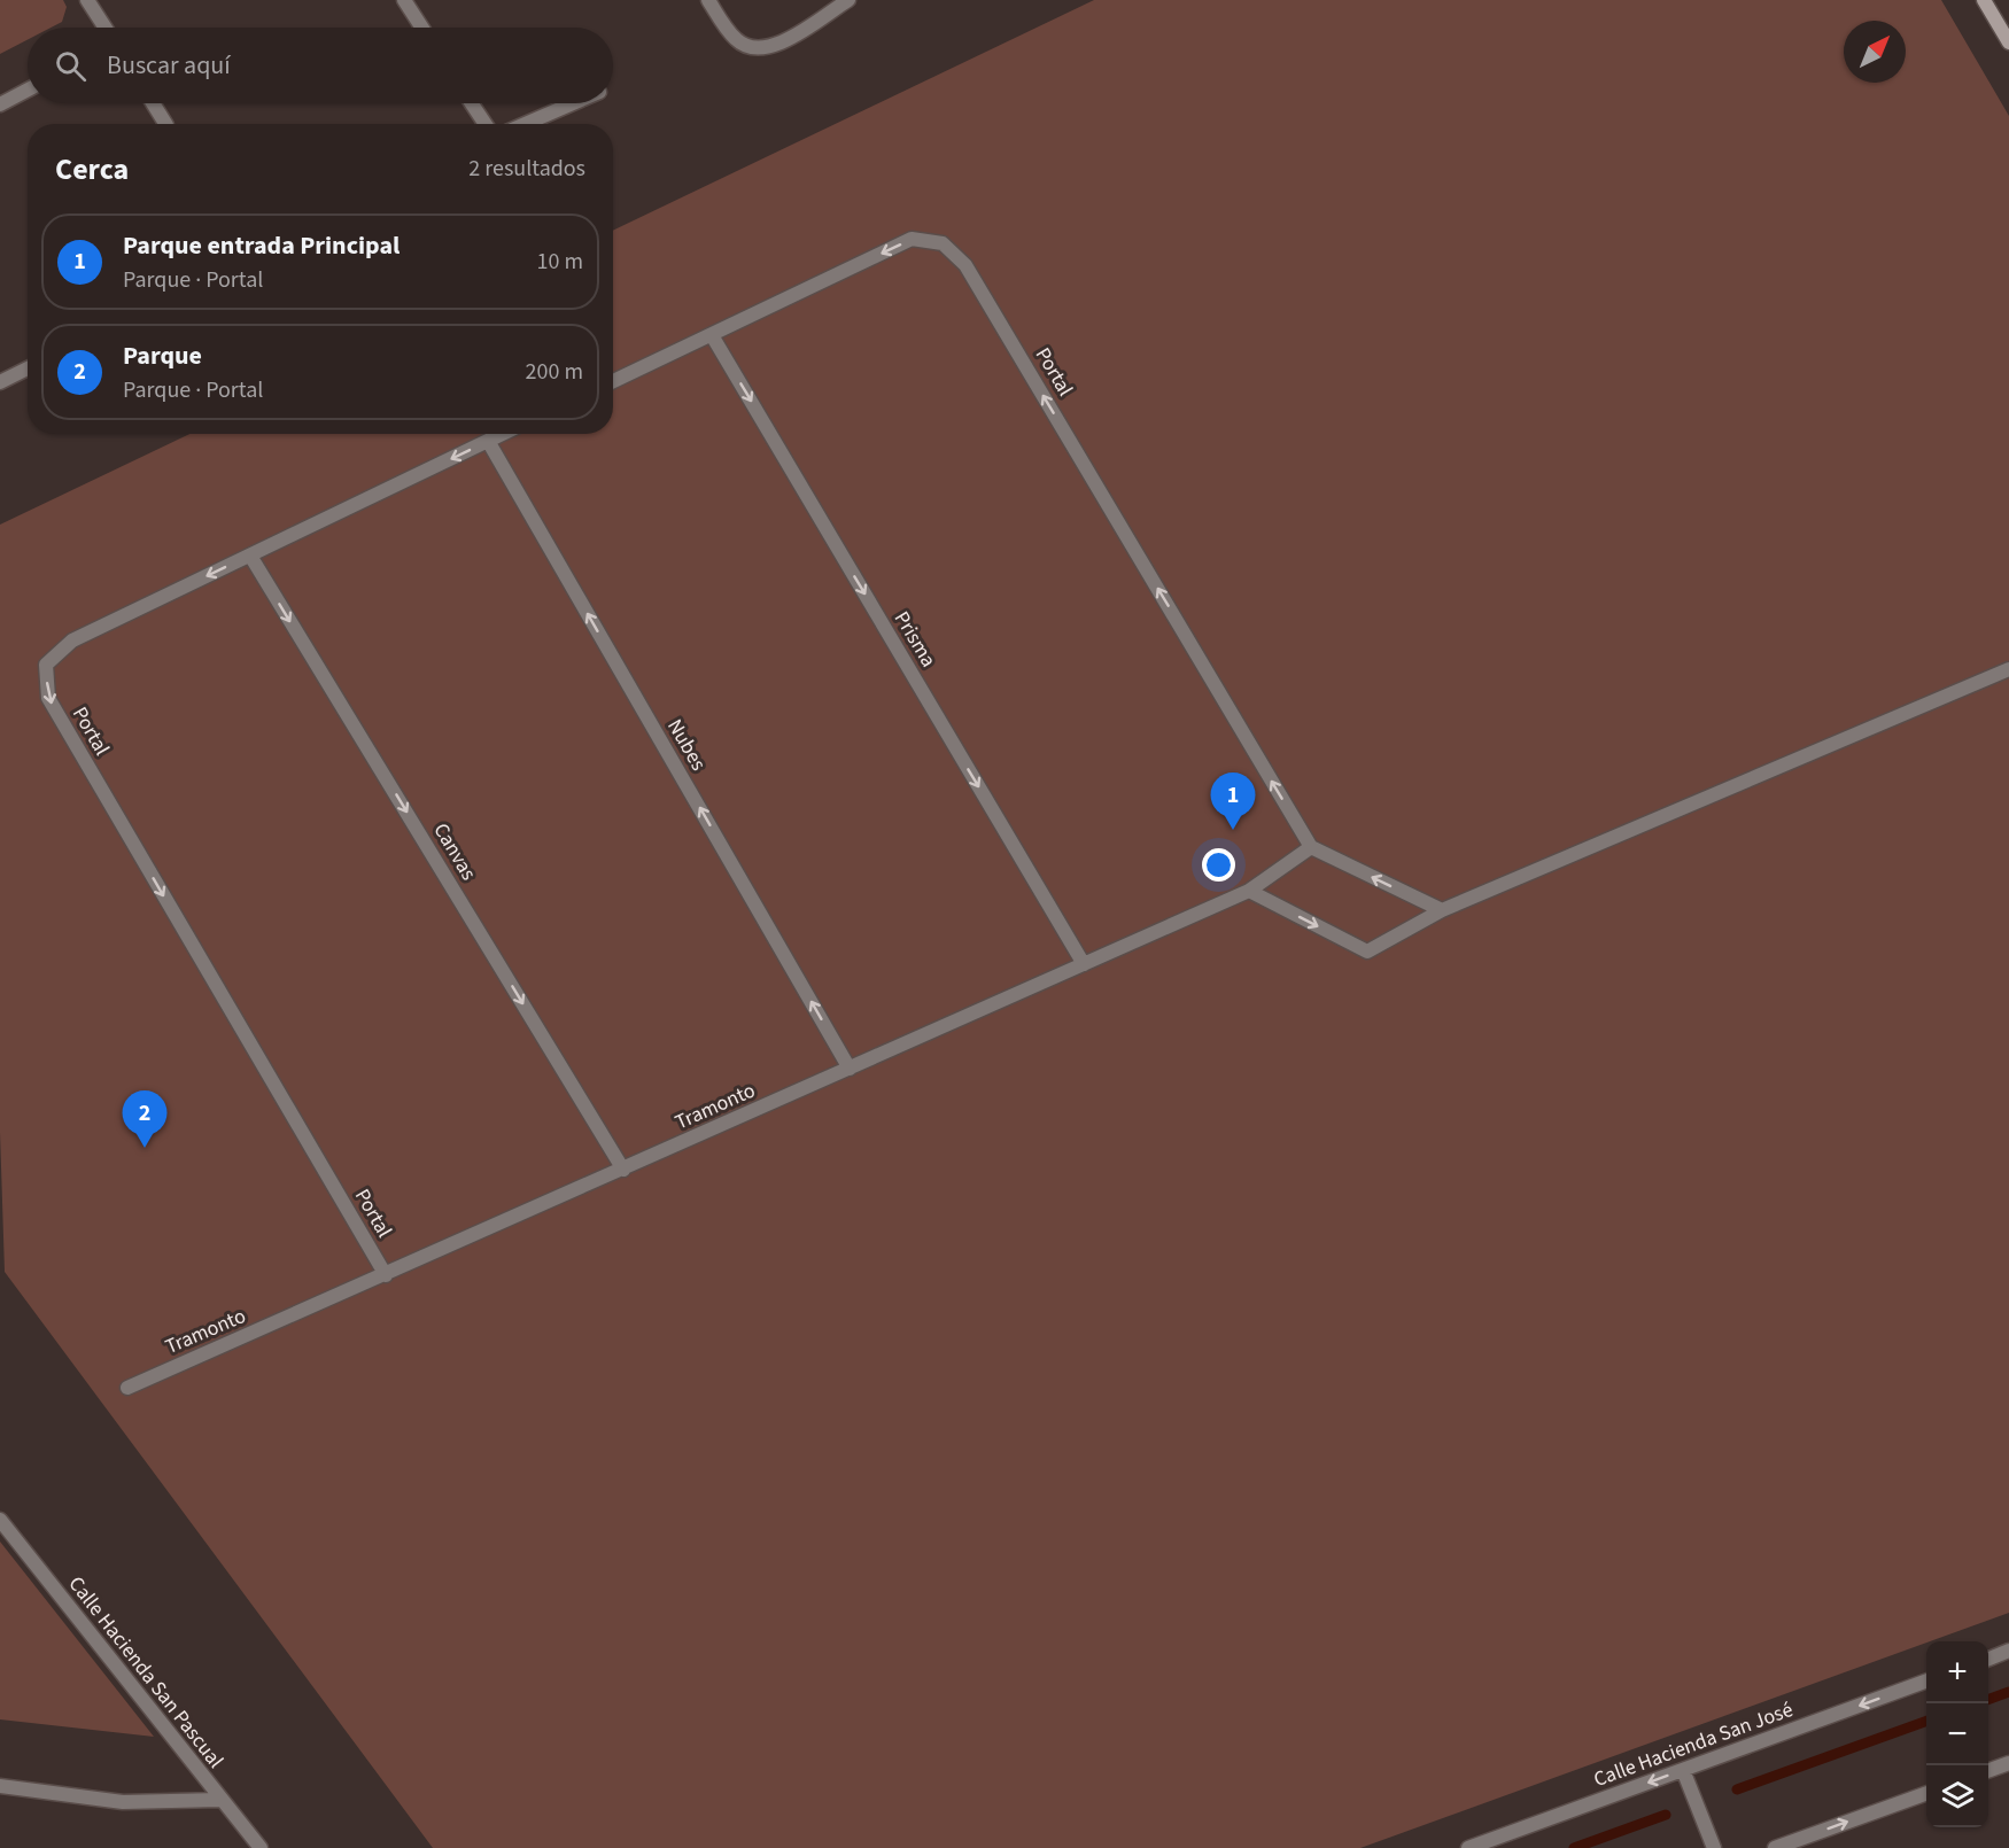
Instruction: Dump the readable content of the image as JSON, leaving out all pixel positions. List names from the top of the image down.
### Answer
{
  "streets": {
    "street": [
      "Portal",
      "Prisma",
      "Nubes",
      "Canvas",
      "Tramonto",
      "Calle Hacienda San Pascual",
      "Calle Hacienda San José"
    ]
  },
  "crossings": [
    ["Portal", "Prisma"],
    ["Portal", "Nubes"],
    ["Portal", "Canvas"],
    ["Portal", "Tramonto"],
    ["Prisma", "Tramonto"],
    ["Nubes", "Tramonto"],
    ["Canvas", "Tramonto"]
  ],
  "one_way": ["Prisma", "Nubes", "Canvas"],
  "north": "top right",
  "page": {
    "search": "Buscar aquí",
    "heading": ["Cerca", "2 resultados"],
    "list": [
      {
        "mark": "1",
        "name": "Parque entrada Principal",
        "note": "Parque · Portal",
        "value": "10 m"
      },
      {
        "mark": "2",
        "name": "Parque",
        "note": "Parque · Portal",
        "value": "200 m"
      }
    ],
    "pins": ["1", "2"],
    "map_buttons": ["+", "−"]
  }
}
